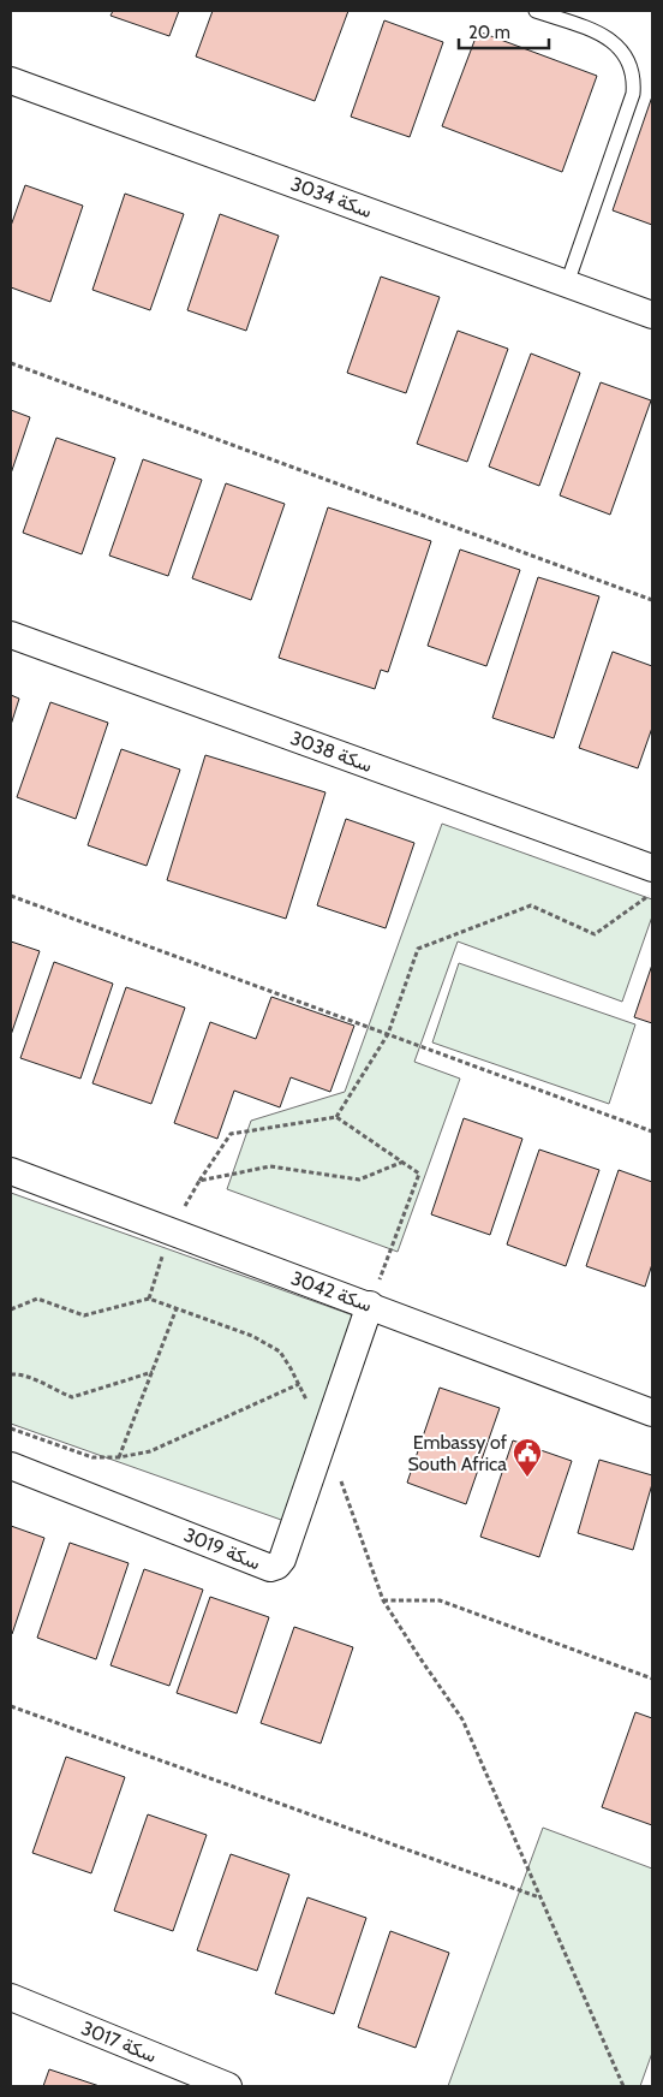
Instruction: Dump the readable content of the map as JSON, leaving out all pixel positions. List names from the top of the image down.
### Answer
{
  "streets": {
    "street": [
      "سكة 3034",
      "سكة 3038",
      "سكة 3042",
      "سكة 3019",
      "سكة 3017"
    ]
  },
  "crossings": [
    ["سكة 3042", "سكة 3019"]
  ],
  "places": {
    "public building": ["Embassy of South Africa"]
  },
  "scale_bar": "20 m"
}
